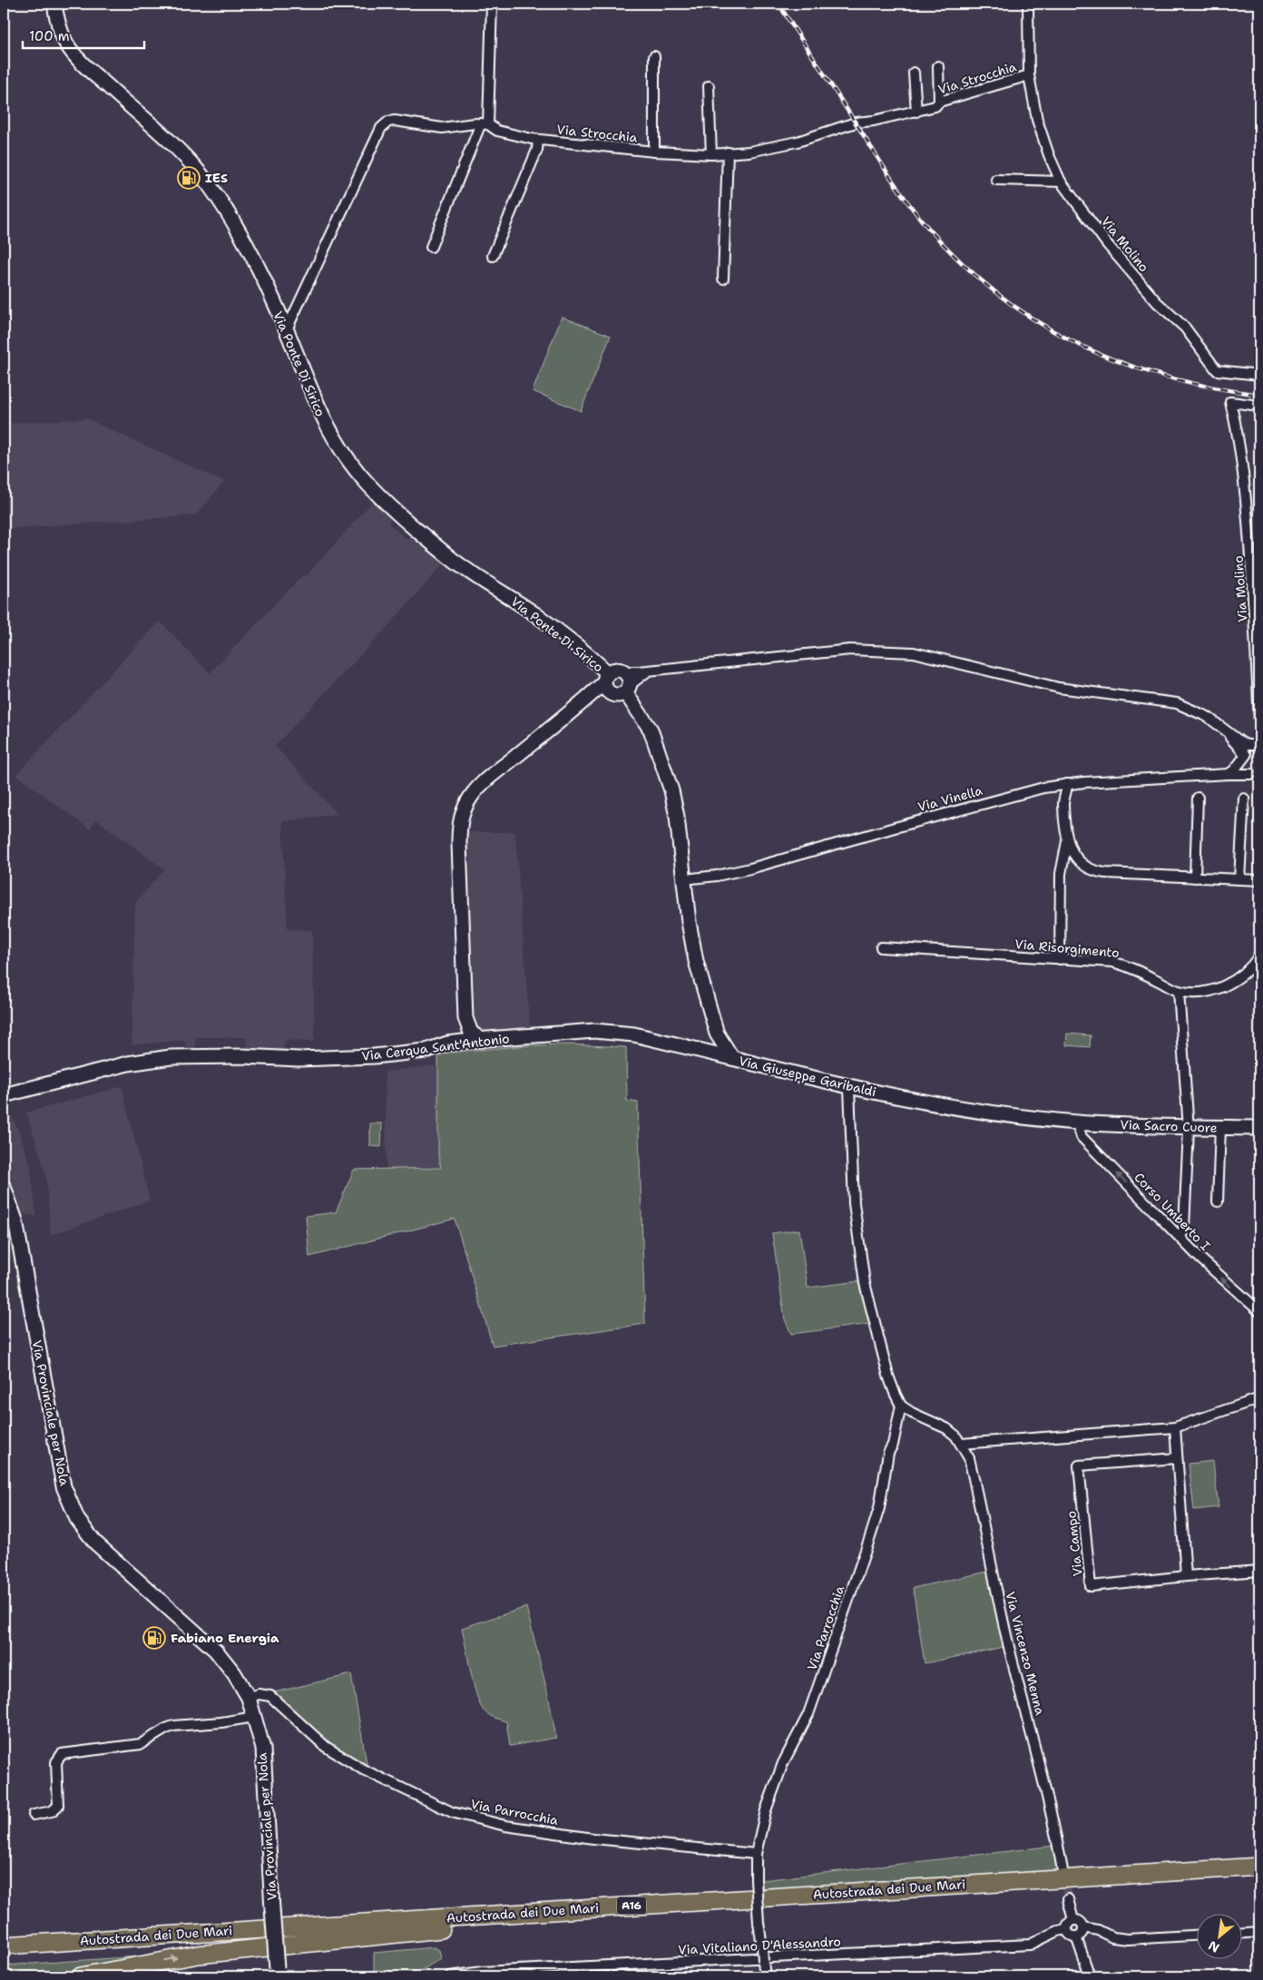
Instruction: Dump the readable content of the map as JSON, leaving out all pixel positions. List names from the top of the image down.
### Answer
{
  "streets": {
    "highway": ["Autostrada dei Due Mari", "A16"],
    "street": [
      "Via Strocchia",
      "Via Molino",
      "Via Ponte Di Sirico",
      "Via Vinella",
      "Via Risorgimento",
      "Via Cerqua Sant'Antonio",
      "Via Giuseppe Garibaldi",
      "Via Sacro Cuore",
      "Corso Umberto I",
      "Via Provinciale per Nola",
      "Via Campo",
      "Via Parrocchia",
      "Via Vincenzo Menna",
      "Via Vitaliano D'Alessandro"
    ]
  },
  "crossings": [
    ["Via Strocchia", "Via Molino"],
    ["Via Ponte Di Sirico", "Via Giuseppe Garibaldi"],
    ["Via Vinella", "Via Giuseppe Garibaldi"],
    ["Via Cerqua Sant'Antonio", "Via Giuseppe Garibaldi"],
    ["Via Giuseppe Garibaldi", "Via Sacro Cuore"],
    ["Via Giuseppe Garibaldi", "Corso Umberto I"],
    ["Via Sacro Cuore", "Corso Umberto I"],
    ["Via Provinciale per Nola", "Via Parrocchia"]
  ],
  "one_way": ["Corso Umberto I"],
  "places": {
    "fuel station": ["IES", "Fabiano Energia"]
  },
  "scale_bar": "100 m",
  "north": "bottom left"
}
